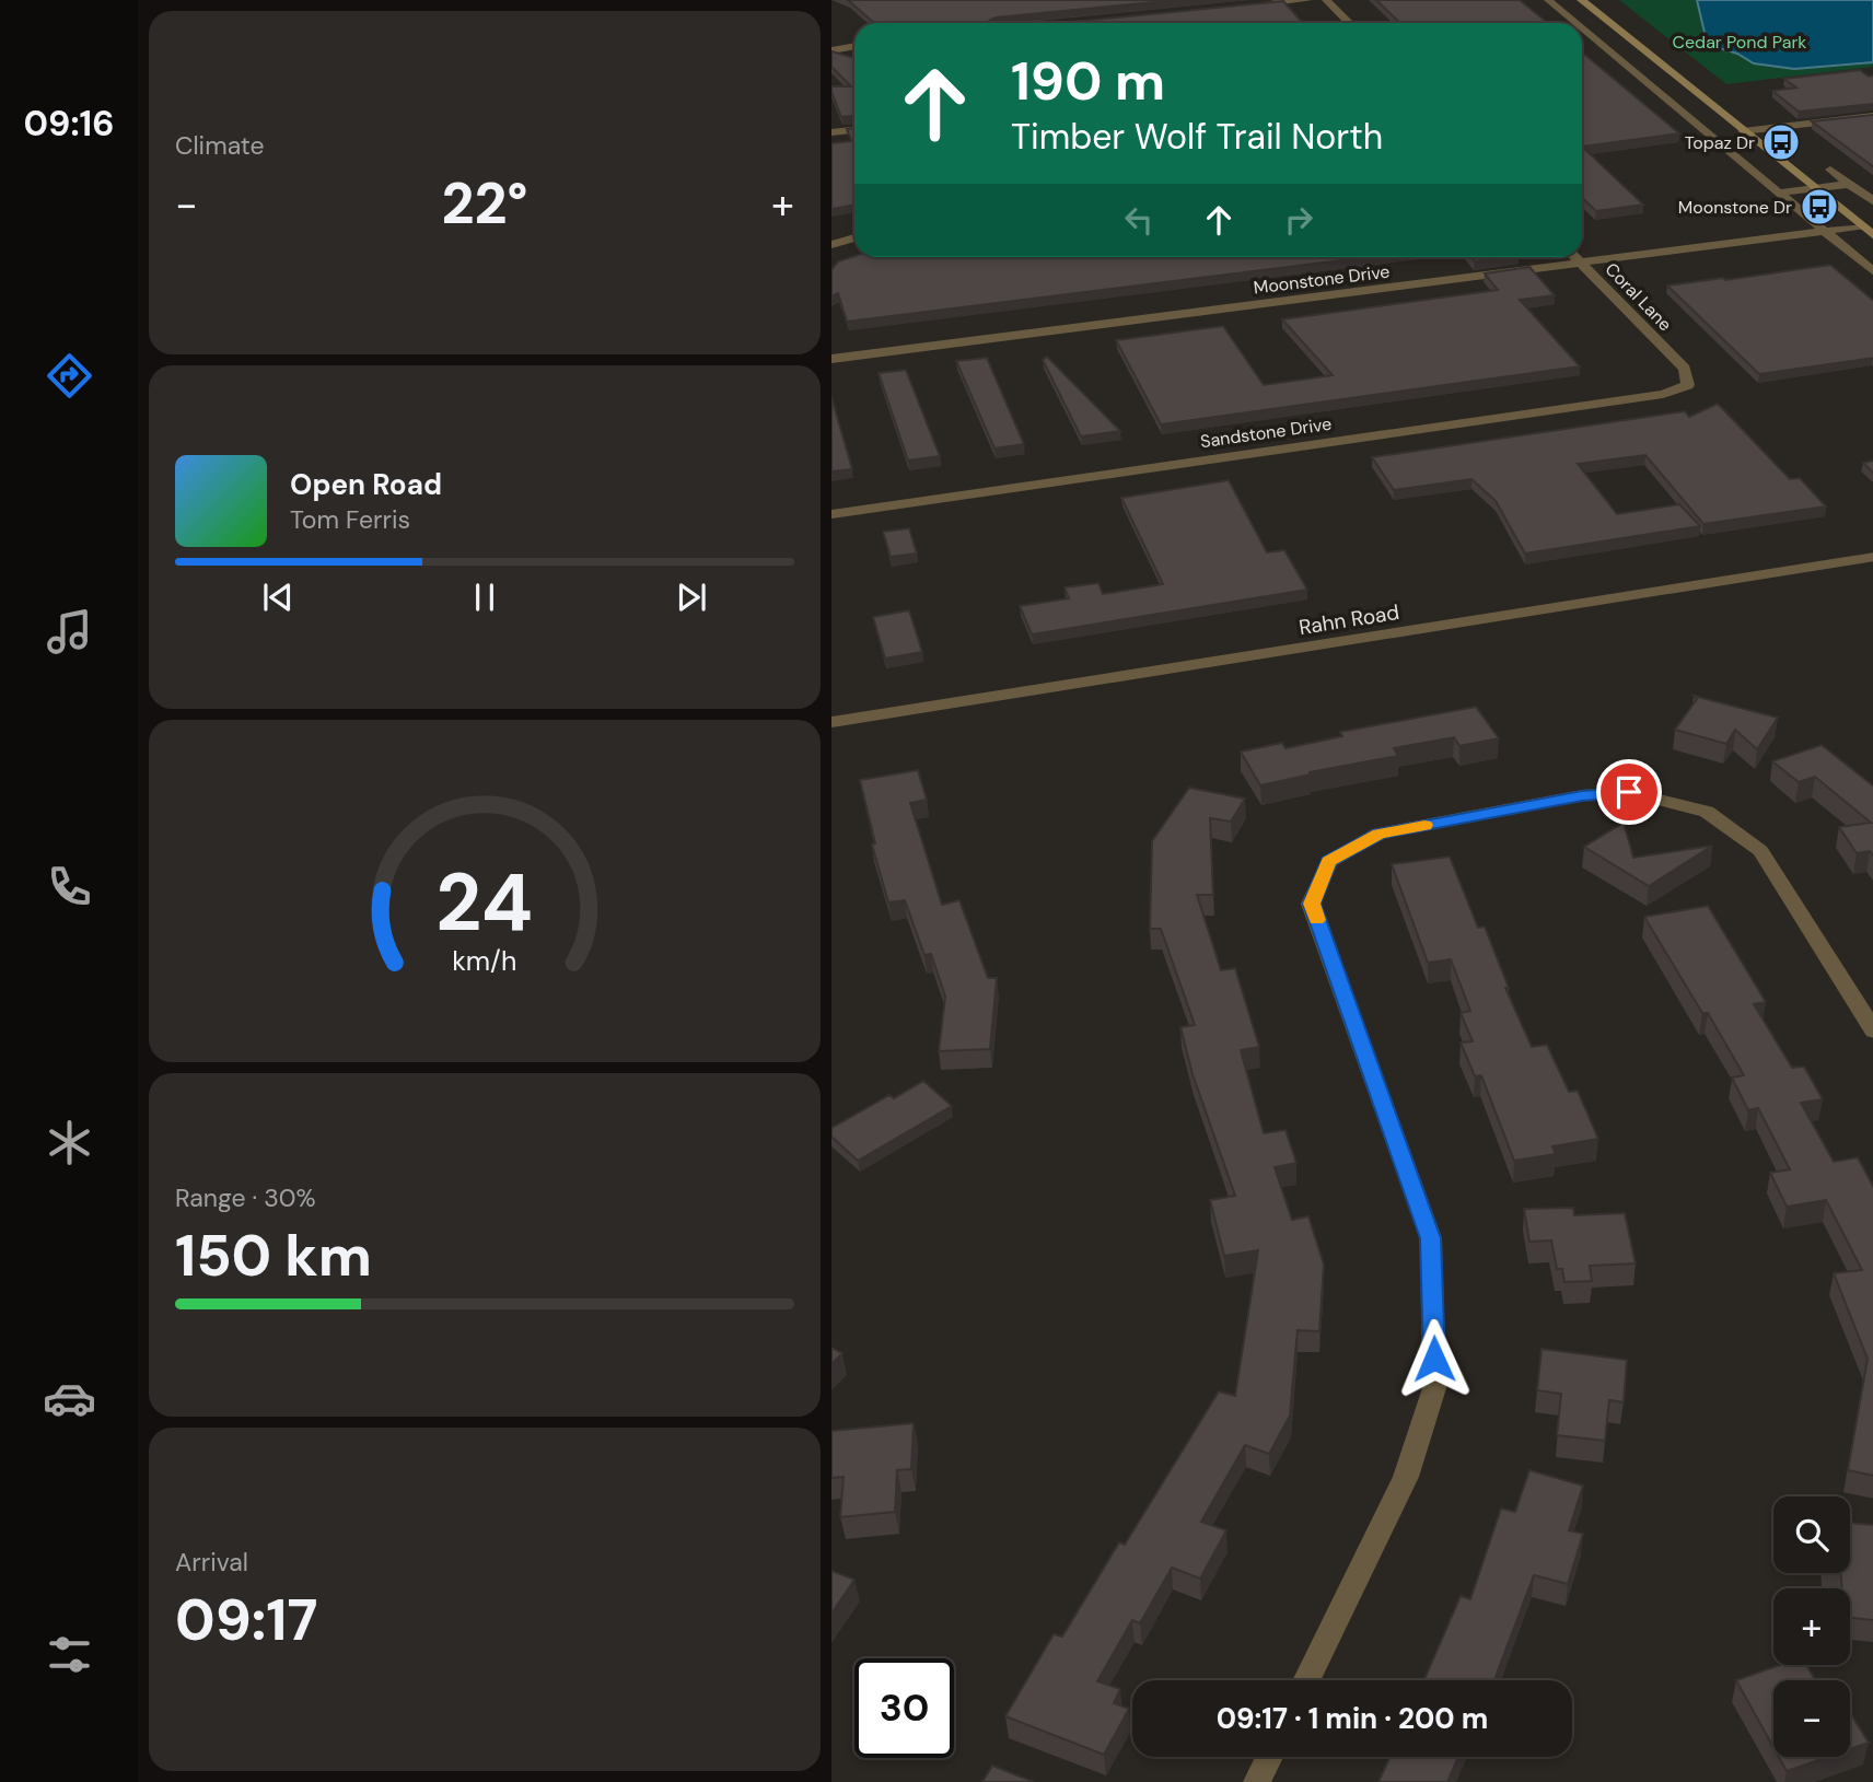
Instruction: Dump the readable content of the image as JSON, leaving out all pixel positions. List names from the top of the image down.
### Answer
{
  "streets": {
    "street": [
      "Moonstone Drive",
      "Coral Lane",
      "Sandstone Drive",
      "Rahn Road"
    ]
  },
  "crossings": [
    ["Moonstone Drive", "Coral Lane"],
    ["Coral Lane", "Sandstone Drive"]
  ],
  "parks": ["Cedar Pond Park"],
  "places": {
    "bus stop": ["Topaz Dr", "Moonstone Dr"]
  },
  "page": {
    "tabs": "09:16",
    "tile": [
      "Climate",
      ["Range · 30%", "150 km"],
      ["Arrival", "09:17"]
    ],
    "turn": ["190 m", "Timber Wolf Trail North"],
    "heat": ["−", "22°", "+"],
    "song": ["Open Road", "Tom Ferris"],
    "map_buttons": ["+", "−"],
    "limit": "30",
    "trip": "09:17 · 1 min · 200 m",
    "gauge": ["24", "km/h"]
  }
}
